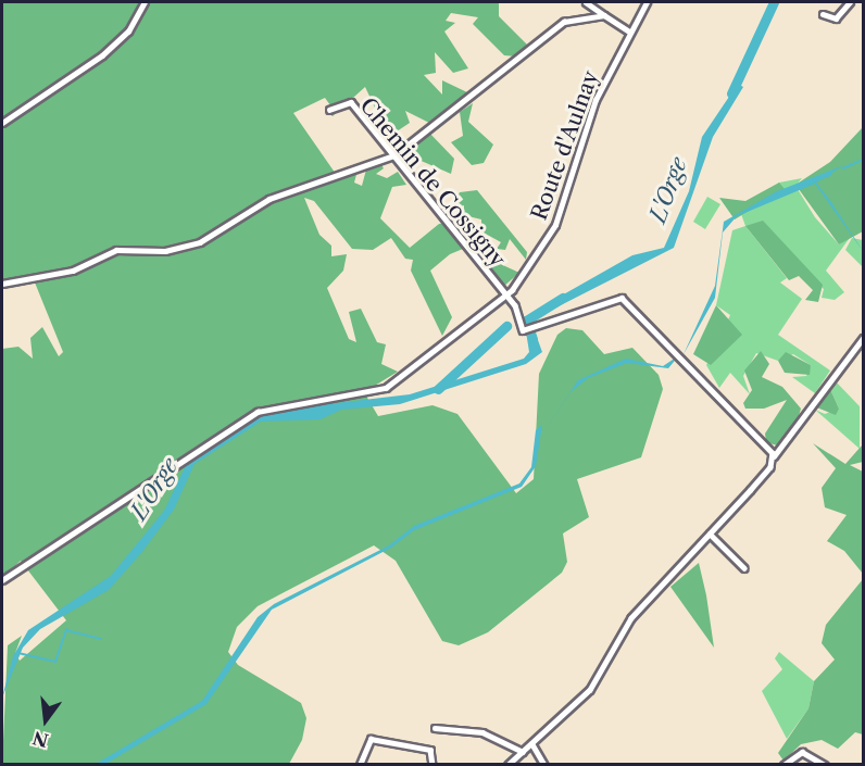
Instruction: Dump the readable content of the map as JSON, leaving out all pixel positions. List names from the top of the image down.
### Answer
{
  "streets": {
    "street": ["Route d'Aulnay", "Chemin de Cossigny"]
  },
  "crossings": [
    ["Route d'Aulnay", "Chemin de Cossigny"]
  ],
  "water": ["L'Orge"],
  "north": "bottom"
}
